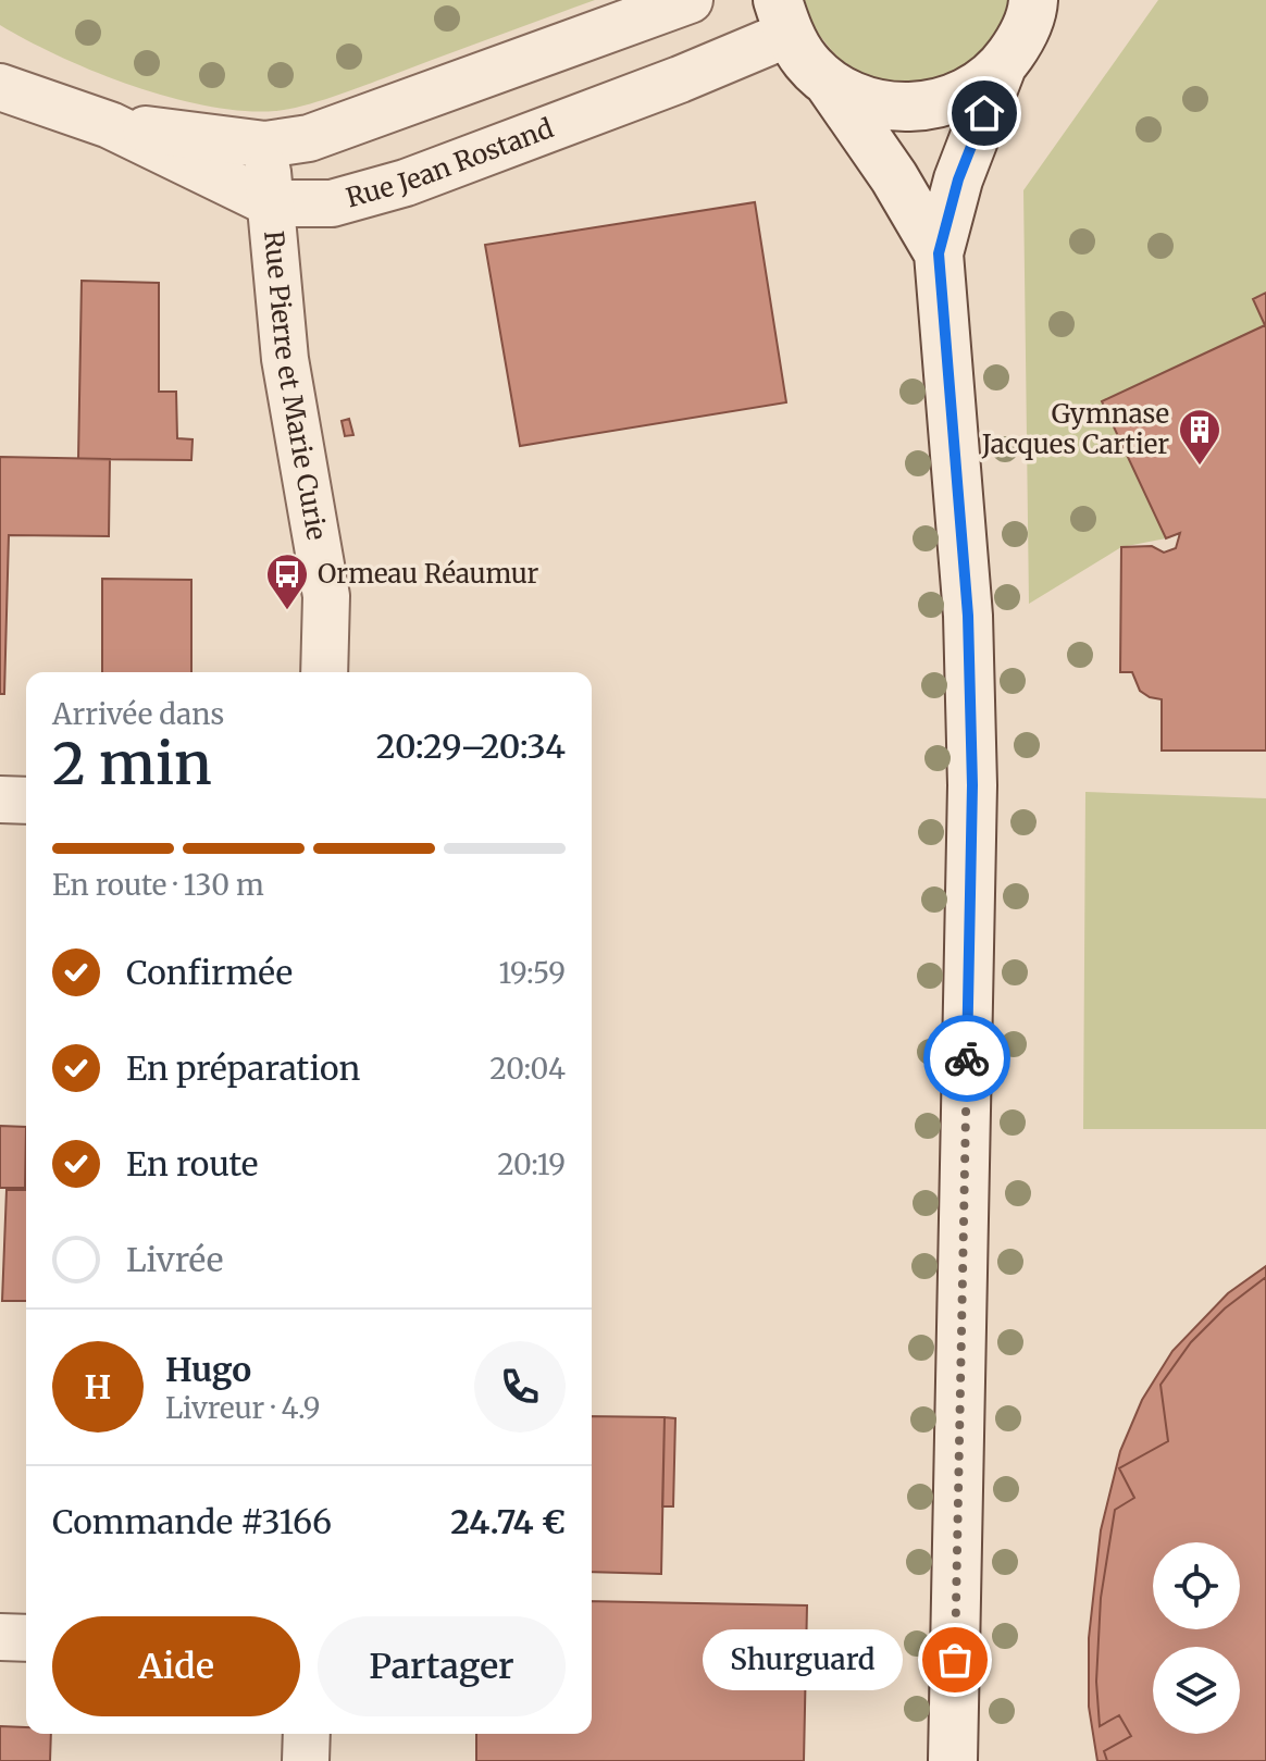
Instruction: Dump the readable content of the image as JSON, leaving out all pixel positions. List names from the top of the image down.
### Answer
{
  "streets": {
    "street": ["Rue Jean Rostand", "Rue Pierre et Marie Curie"]
  },
  "crossings": [
    ["Rue Jean Rostand", "Rue Pierre et Marie Curie"]
  ],
  "places": {
    "building": ["Gymnase Jacques Cartier"],
    "bus stop": ["Ormeau Réaumur"],
    "other": ["Shurguard"]
  },
  "page": {
    "heading": ["2 min", "Arrivée dans", "20:29–20:34"],
    "panel": [
      "Hugo",
      "Livreur · 4.9",
      "Commande #3166",
      "24.74 €"
    ],
    "bar": "En route · 130 m",
    "list": [
      ["Confirmée", "19:59"],
      ["En préparation", "20:04"],
      ["En route", "20:19"],
      "Livrée"
    ],
    "round": "H",
    "buttons": ["Aide", "Partager"],
    "bubble": "Shurguard"
  }
}
